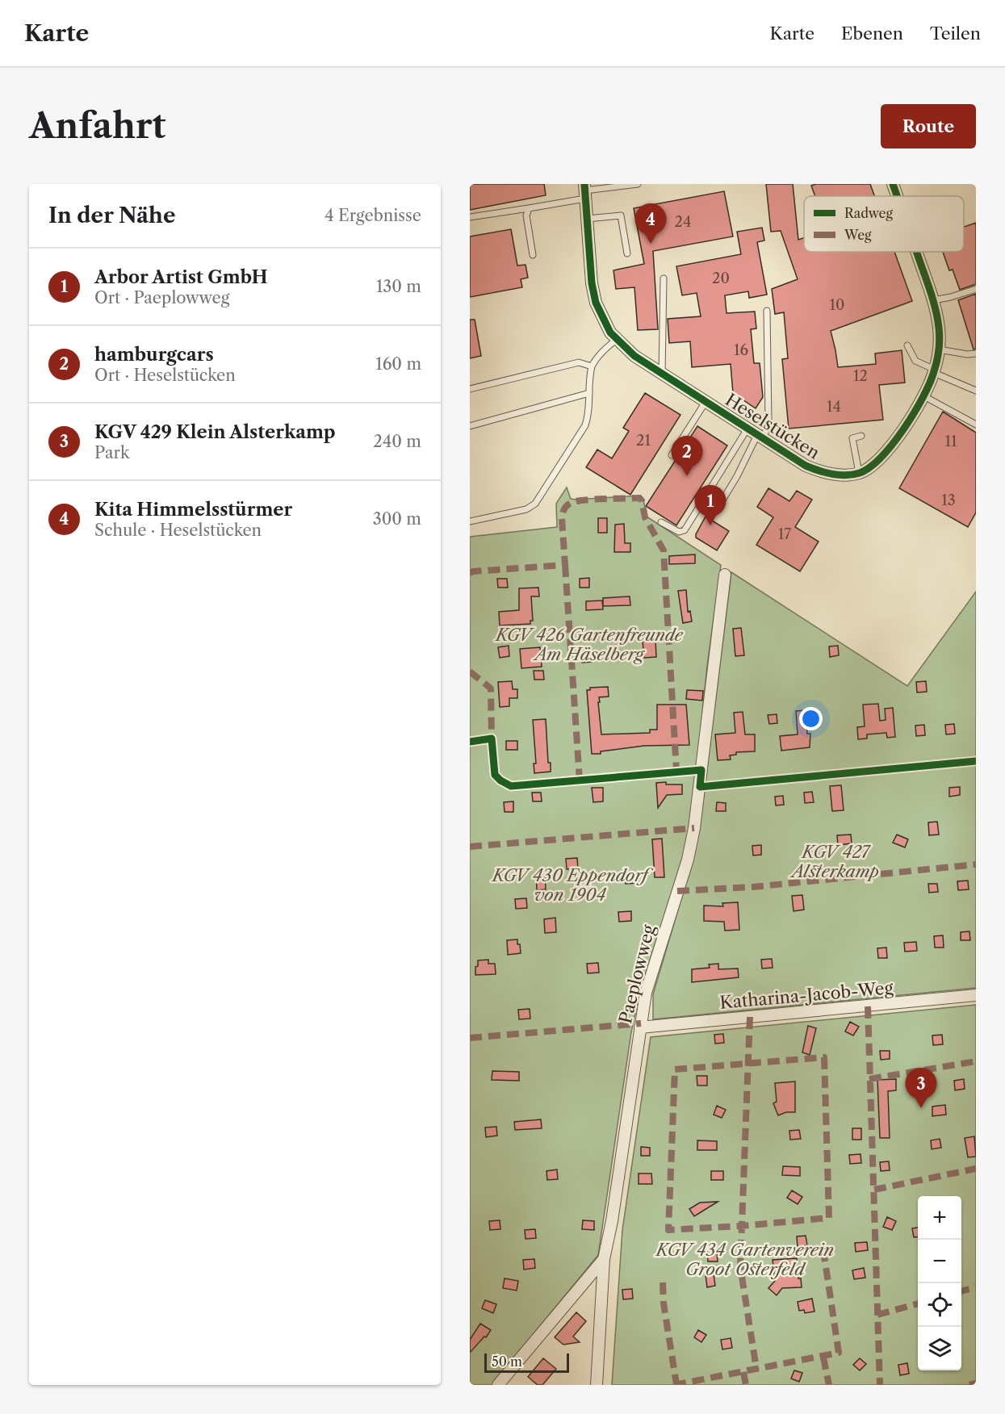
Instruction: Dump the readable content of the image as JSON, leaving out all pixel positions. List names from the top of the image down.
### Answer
{
  "streets": {
    "street": ["Heselstücken", "Paeplowweg", "Katharina-Jacob-Weg"]
  },
  "crossings": [
    ["Paeplowweg", "Katharina-Jacob-Weg"]
  ],
  "parks": [
    "KGV 426 Gartenfreunde Am Häselberg",
    "KGV 427 Alsterkamp",
    "KGV 430 Eppendorf von 1904",
    "KGV 434 Gartenverein Groot Osterfeld"
  ],
  "house_numbers": [
    "24",
    "20",
    "10",
    "16",
    "12",
    "14",
    "21",
    "11",
    "13",
    "17"
  ],
  "legend": ["Radweg", "Weg"],
  "scale_bar": "50 m",
  "page": {
    "header": "Karte",
    "nav": ["Karte", "Ebenen", "Teilen"],
    "buttons": "Route",
    "title": "Anfahrt",
    "heading": ["In der Nähe", "4 Ergebnisse"],
    "pins": [
      "4",
      "2",
      "1",
      "3"
    ],
    "list": [
      {
        "mark": "1",
        "name": "Arbor Artist GmbH",
        "note": "Ort · Paeplowweg",
        "value": "130 m"
      },
      {
        "mark": "2",
        "name": "hamburgcars",
        "note": "Ort · Heselstücken",
        "value": "160 m"
      },
      {
        "mark": "3",
        "name": "KGV 429 Klein Alsterkamp",
        "note": "Park",
        "value": "240 m"
      },
      {
        "mark": "4",
        "name": "Kita Himmelsstürmer",
        "note": "Schule · Heselstücken",
        "value": "300 m"
      }
    ],
    "map_buttons": ["+", "−"],
    "scale": "50 m"
  }
}
